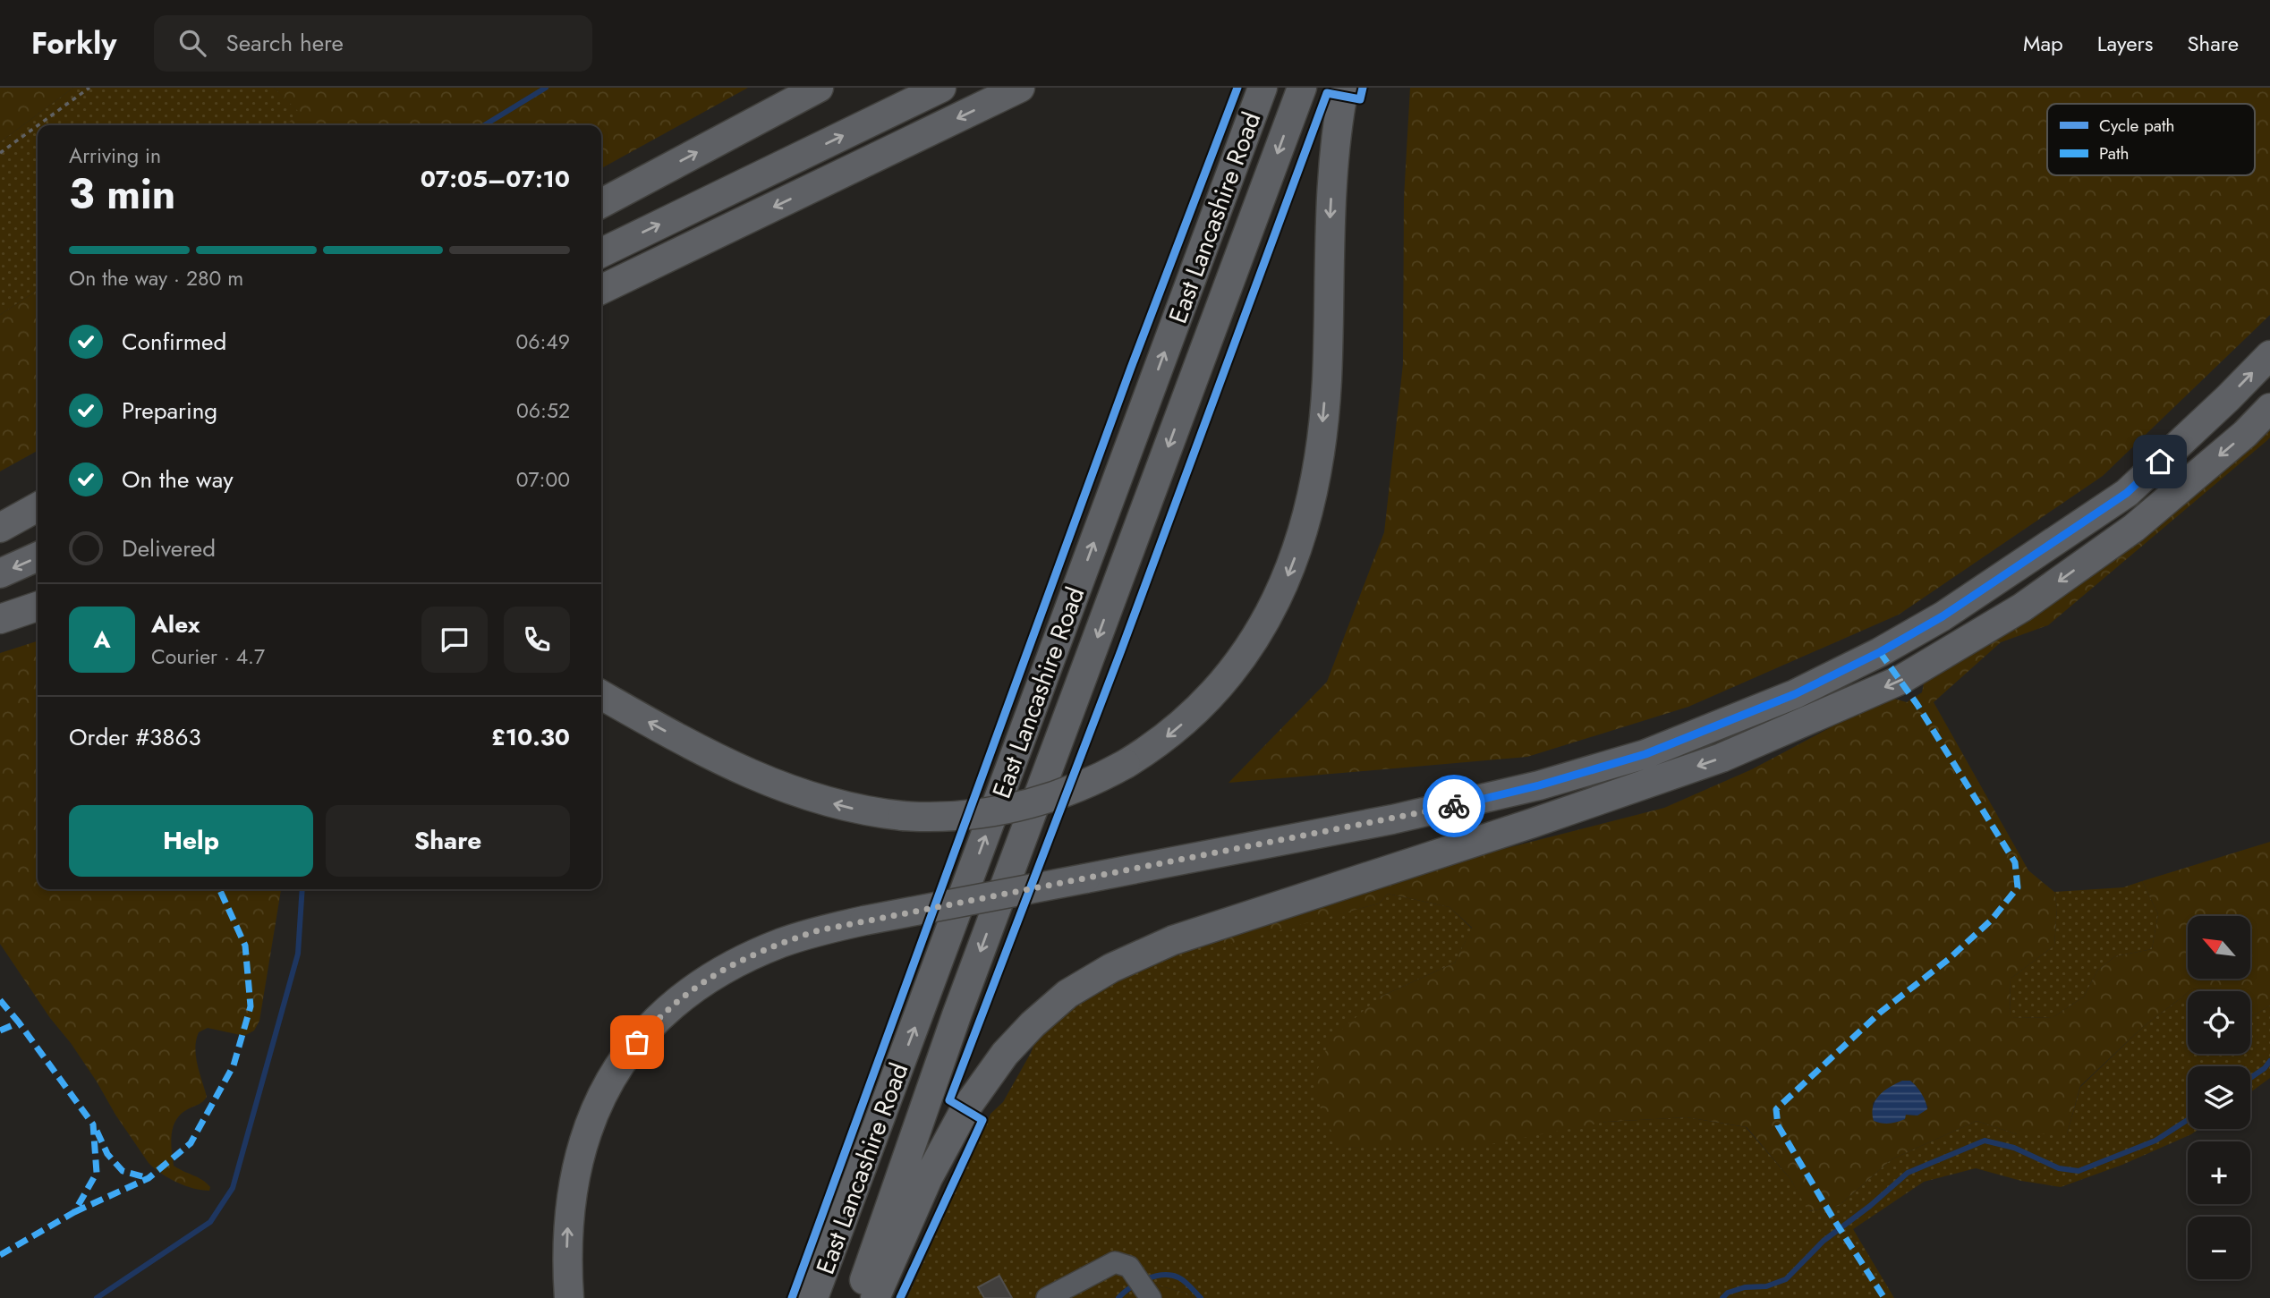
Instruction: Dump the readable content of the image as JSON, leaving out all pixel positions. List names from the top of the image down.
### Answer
{
  "streets": {
    "highway": ["East Lancashire Road"]
  },
  "legend": ["Cycle path", "Path"],
  "north": "top left",
  "page": {
    "header": "Forkly",
    "search": "Search here",
    "nav": ["Map", "Layers", "Share"],
    "heading": ["3 min", "Arriving in", "07:05–07:10"],
    "panel": [
      "Alex",
      "Courier · 4.7",
      "Order #3863",
      "£10.30"
    ],
    "bar": "On the way · 280 m",
    "list": [
      ["Confirmed", "06:49"],
      ["Preparing", "06:52"],
      ["On the way", "07:00"],
      "Delivered"
    ],
    "round": "A",
    "buttons": ["Help", "Share"],
    "map_buttons": ["+", "−"]
  }
}
